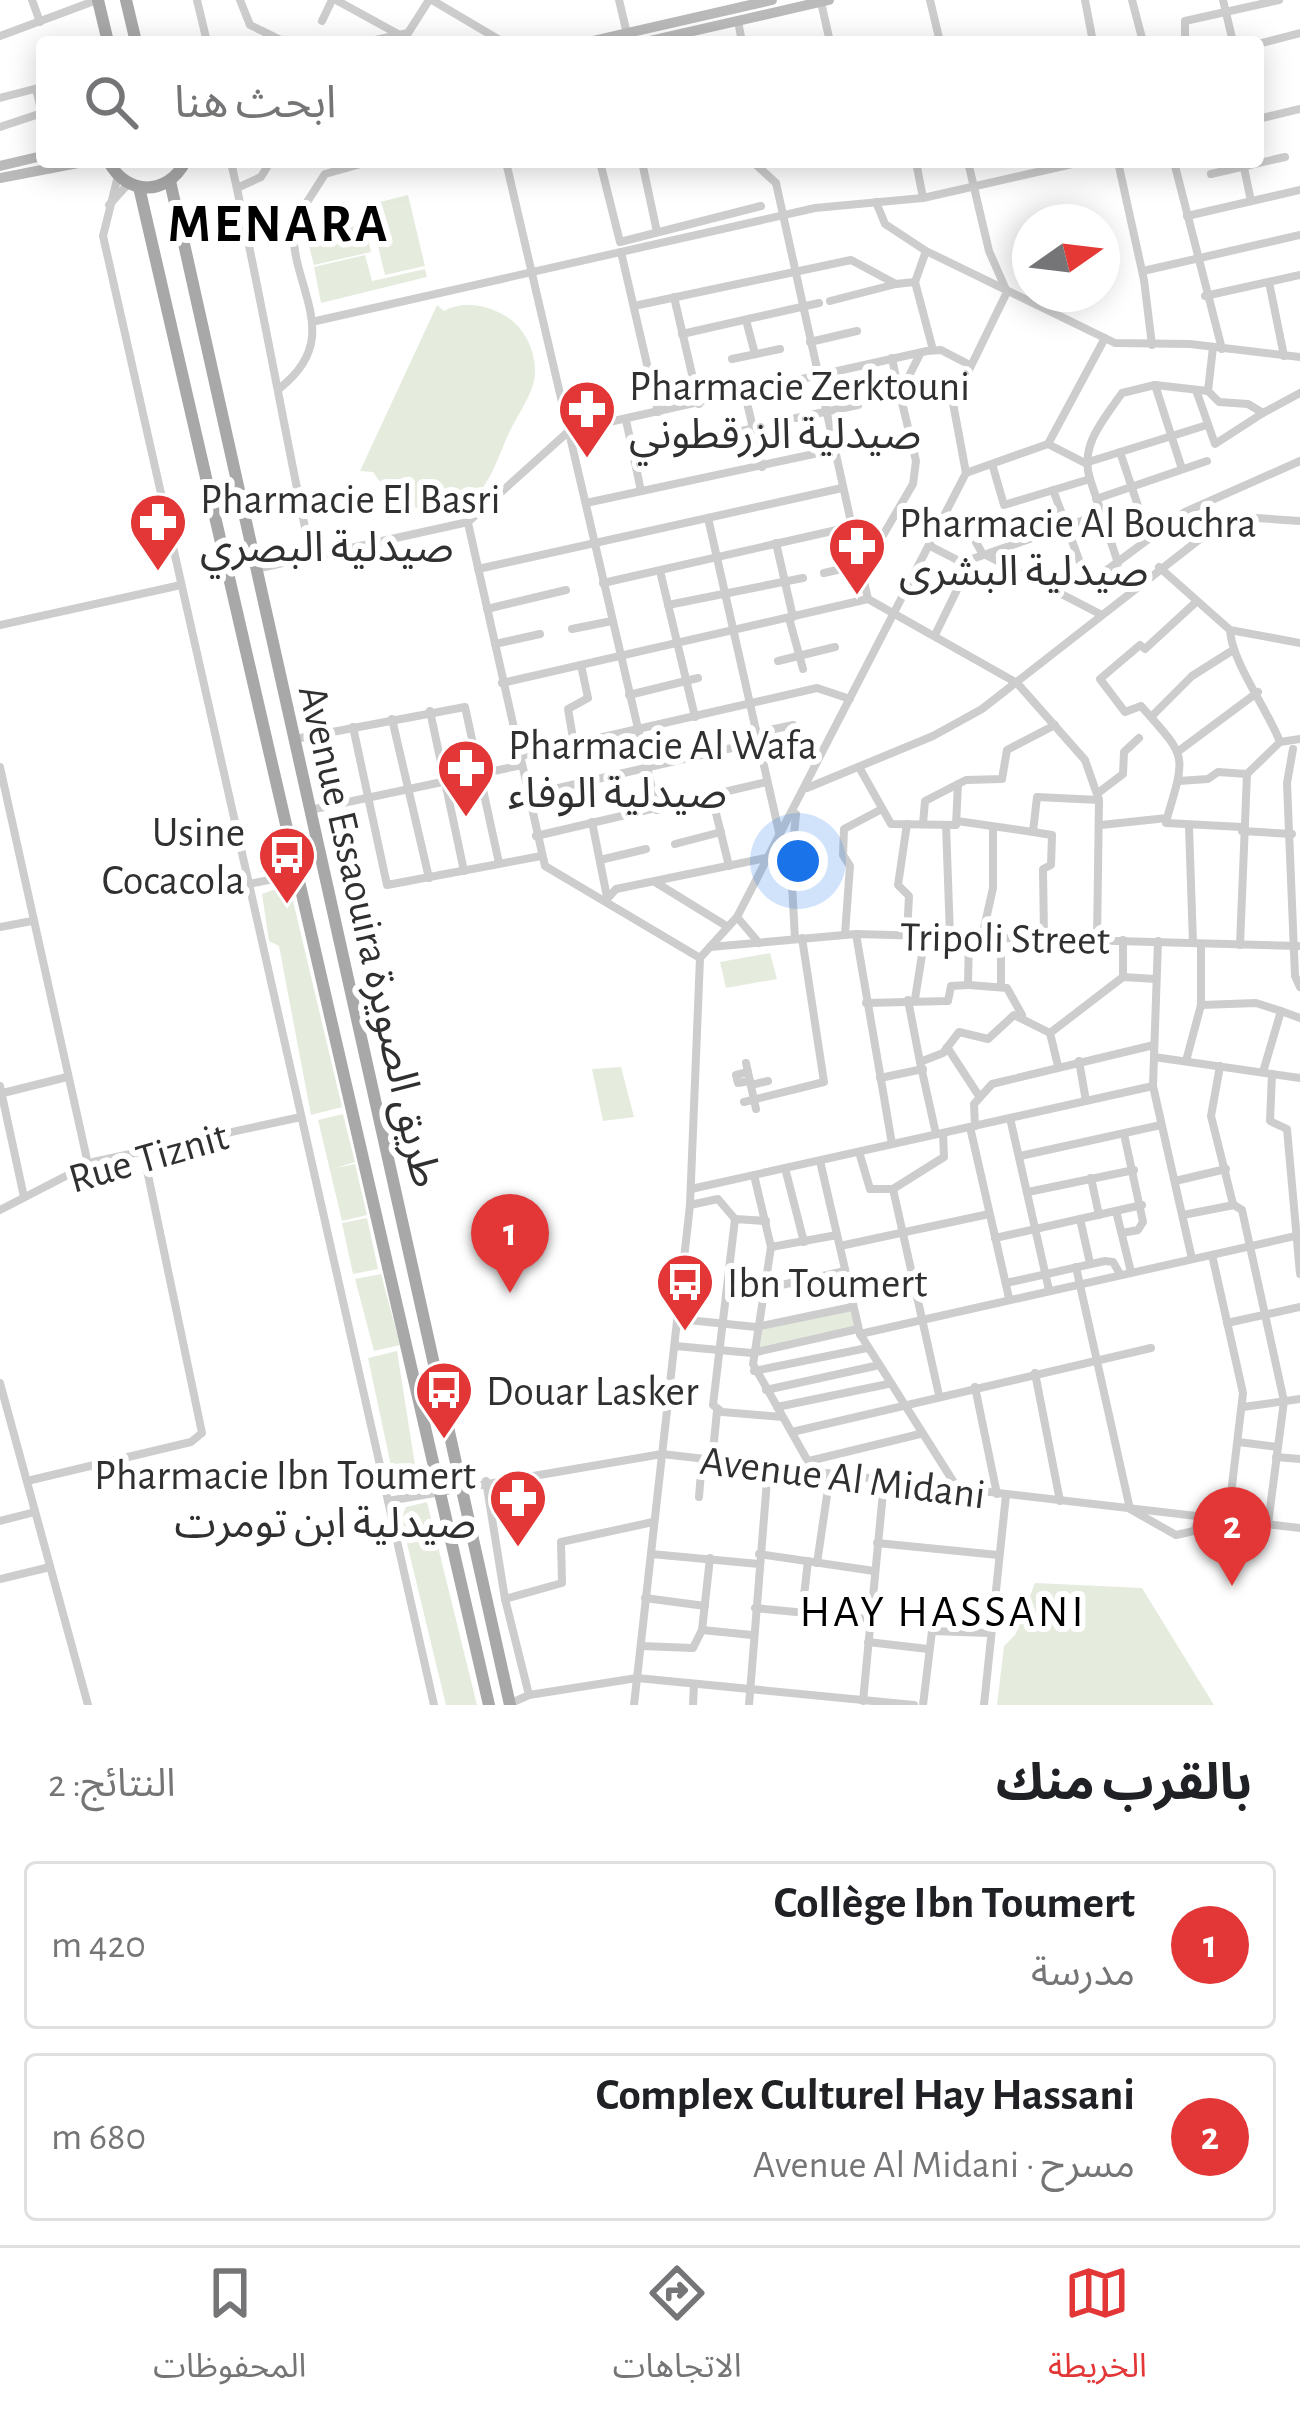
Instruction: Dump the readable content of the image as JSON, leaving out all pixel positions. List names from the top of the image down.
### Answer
{
  "streets": {
    "main road": ["Avenue Essaouira طريق الصويرة"],
    "street": ["Tripoli Street", "Rue Tiznit", "Avenue Al Midani"]
  },
  "crossings": [
    ["Avenue Essaouira طريق الصويرة", "Avenue Al Midani"]
  ],
  "districts": ["MENARA", "HAY HASSANI"],
  "places": {
    "pharmacy": [
      "Pharmacie Zerktouni صيدلية الزرقطوني",
      "Pharmacie El Basri صيدلية البصري",
      "Pharmacie Al Bouchra صيدلية البشرى",
      "Pharmacie Al Wafa صيدلية الوفاء",
      "Pharmacie Ibn Toumert صيدلية ابن تومرت"
    ],
    "bus stop": ["Usine Cocacola", "Ibn Toumert", "Douar Lasker"]
  },
  "north": "right",
  "page": {
    "search": "ابحث هنا",
    "pins": ["1", "2"],
    "heading": ["بالقرب منك", "النتائج: 2"],
    "list": [
      {
        "mark": "1",
        "name": "Collège Ibn Toumert",
        "note": "مدرسة",
        "value": "420 m"
      },
      {
        "mark": "2",
        "name": "Complex Culturel Hay Hassani",
        "note": "مسرح · Avenue Al Midani",
        "value": "680 m"
      }
    ],
    "nav": ["الخريطة", "الاتجاهات", "المحفوظات"]
  }
}
